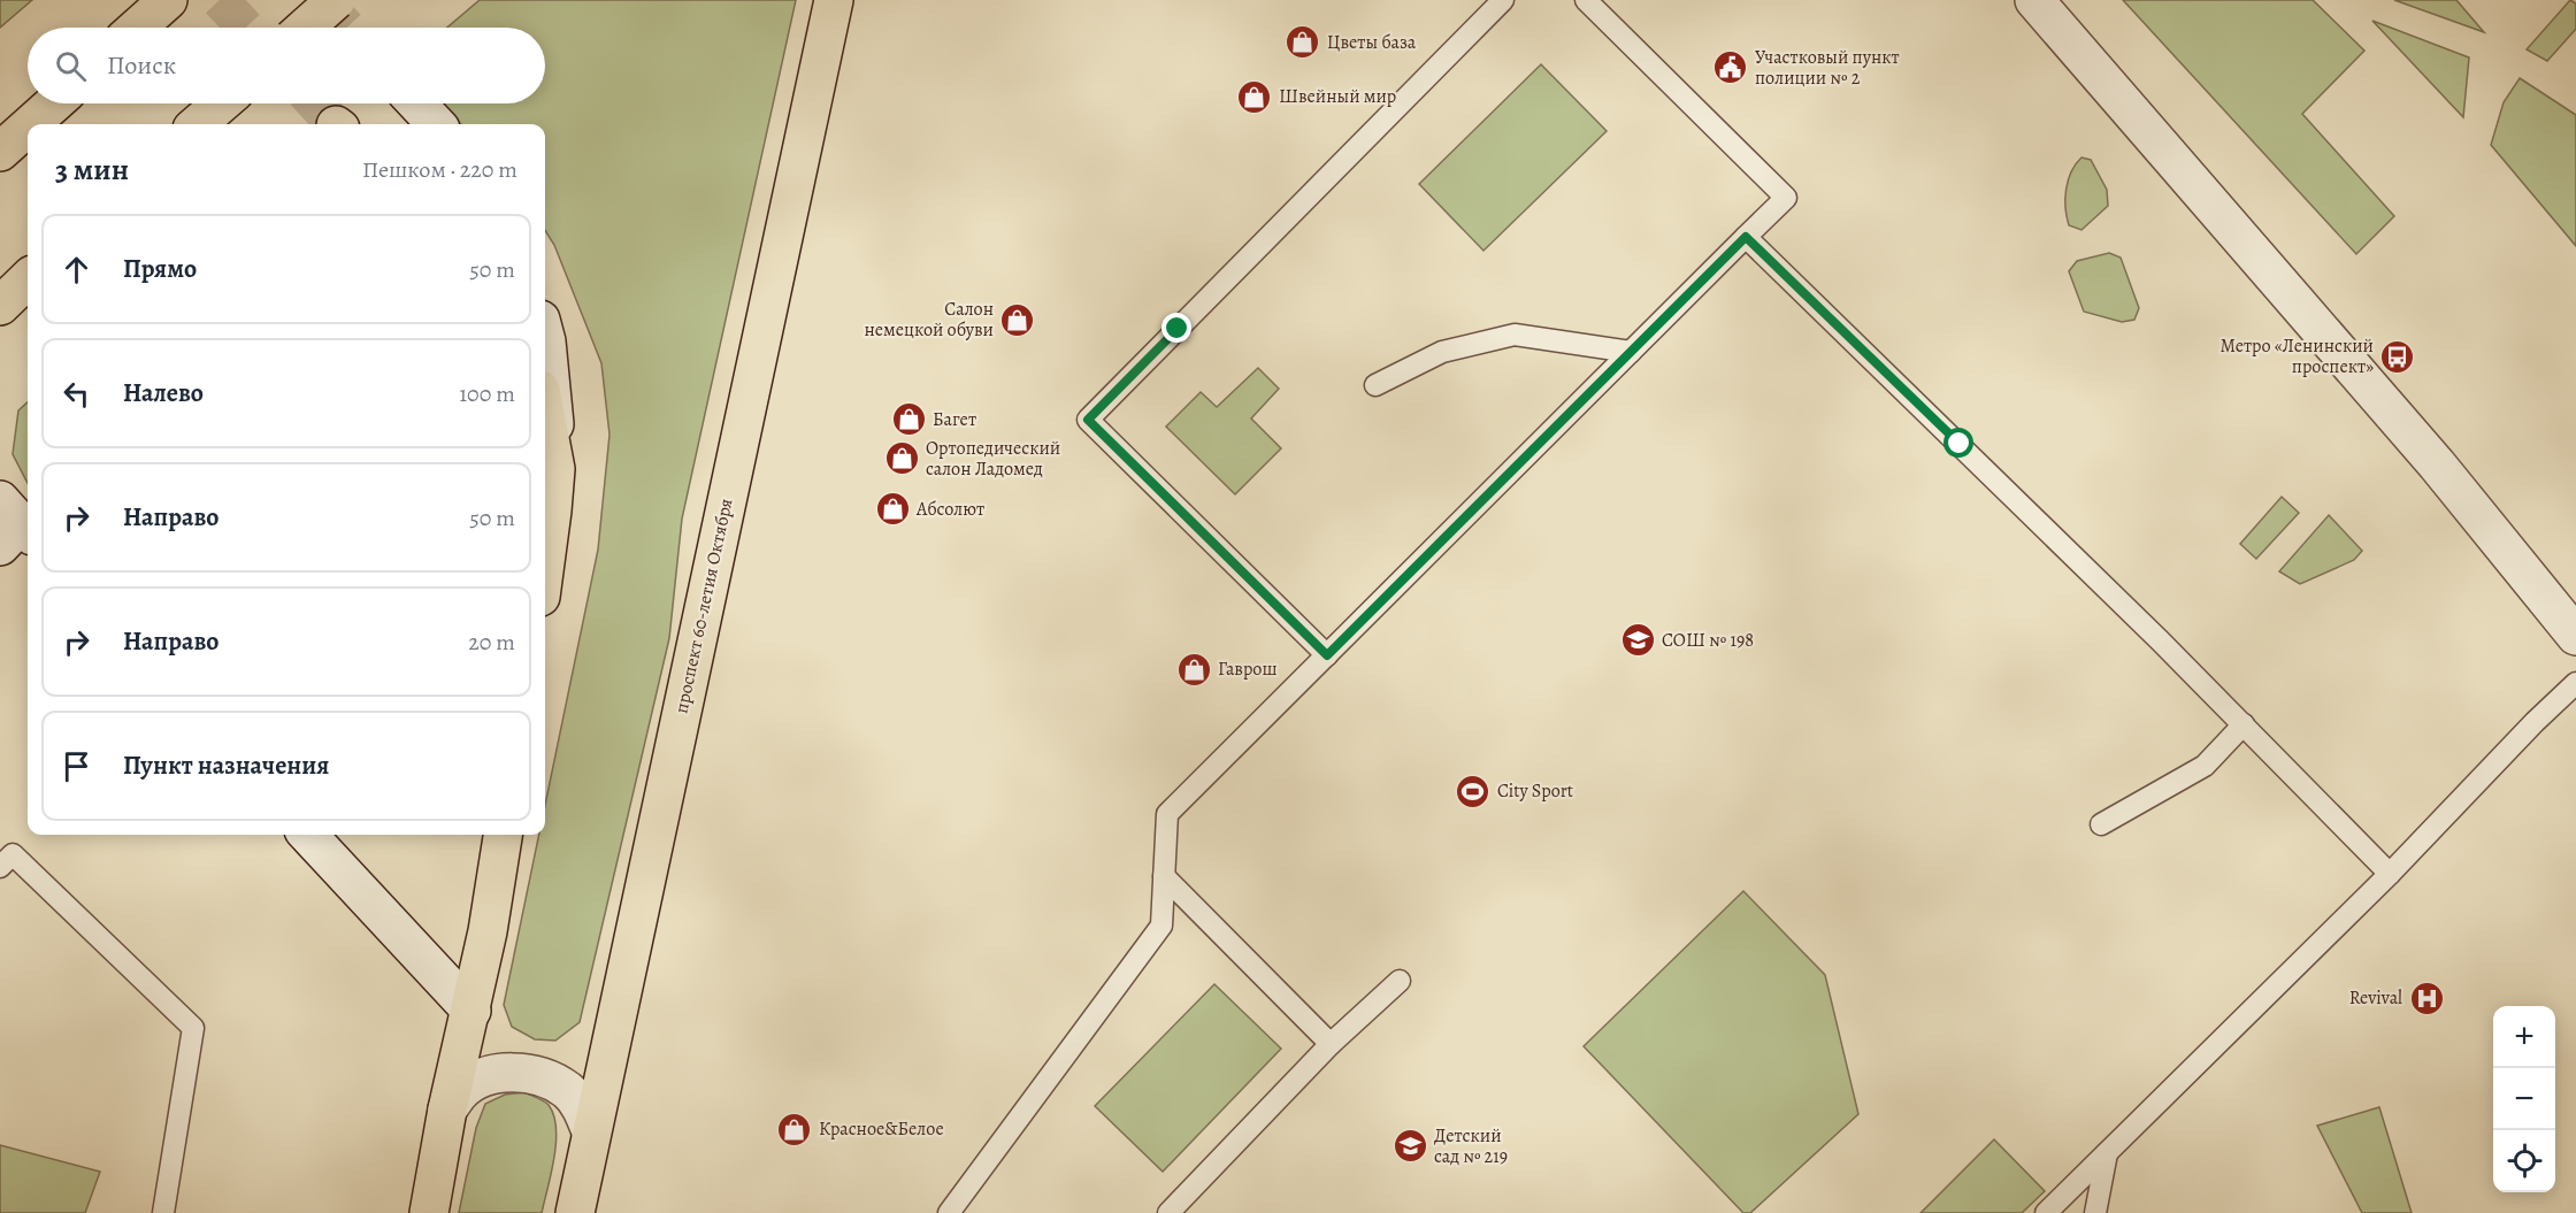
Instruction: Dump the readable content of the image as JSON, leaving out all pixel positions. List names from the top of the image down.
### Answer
{
  "streets": {
    "main road": ["проспект 60-летия Октября"]
  },
  "places": {
    "shop": [
      "Цветы база",
      "Швейный мир",
      "Салон немецкой обуви",
      "Багет",
      "Ортопедический салон Ладомед",
      "Абсолют",
      "Гаврош",
      "Красное&Белое"
    ],
    "public building": ["Участковый пункт полиции № 2"],
    "bus stop": ["Метро «Ленинский проспект»"],
    "school or university": ["СОШ № 198", "Детский сад № 219"],
    "sports": ["City Sport"],
    "hospital": ["Revival"]
  },
  "page": {
    "search": "Поиск",
    "heading": ["3 мин", "Пешком · 220 m"],
    "list": [
      ["Прямо", "50 m"],
      ["Налево", "100 m"],
      ["Направо", "50 m"],
      ["Направо", "20 m"],
      "Пункт назначения"
    ],
    "map_buttons": ["+", "−"]
  }
}
